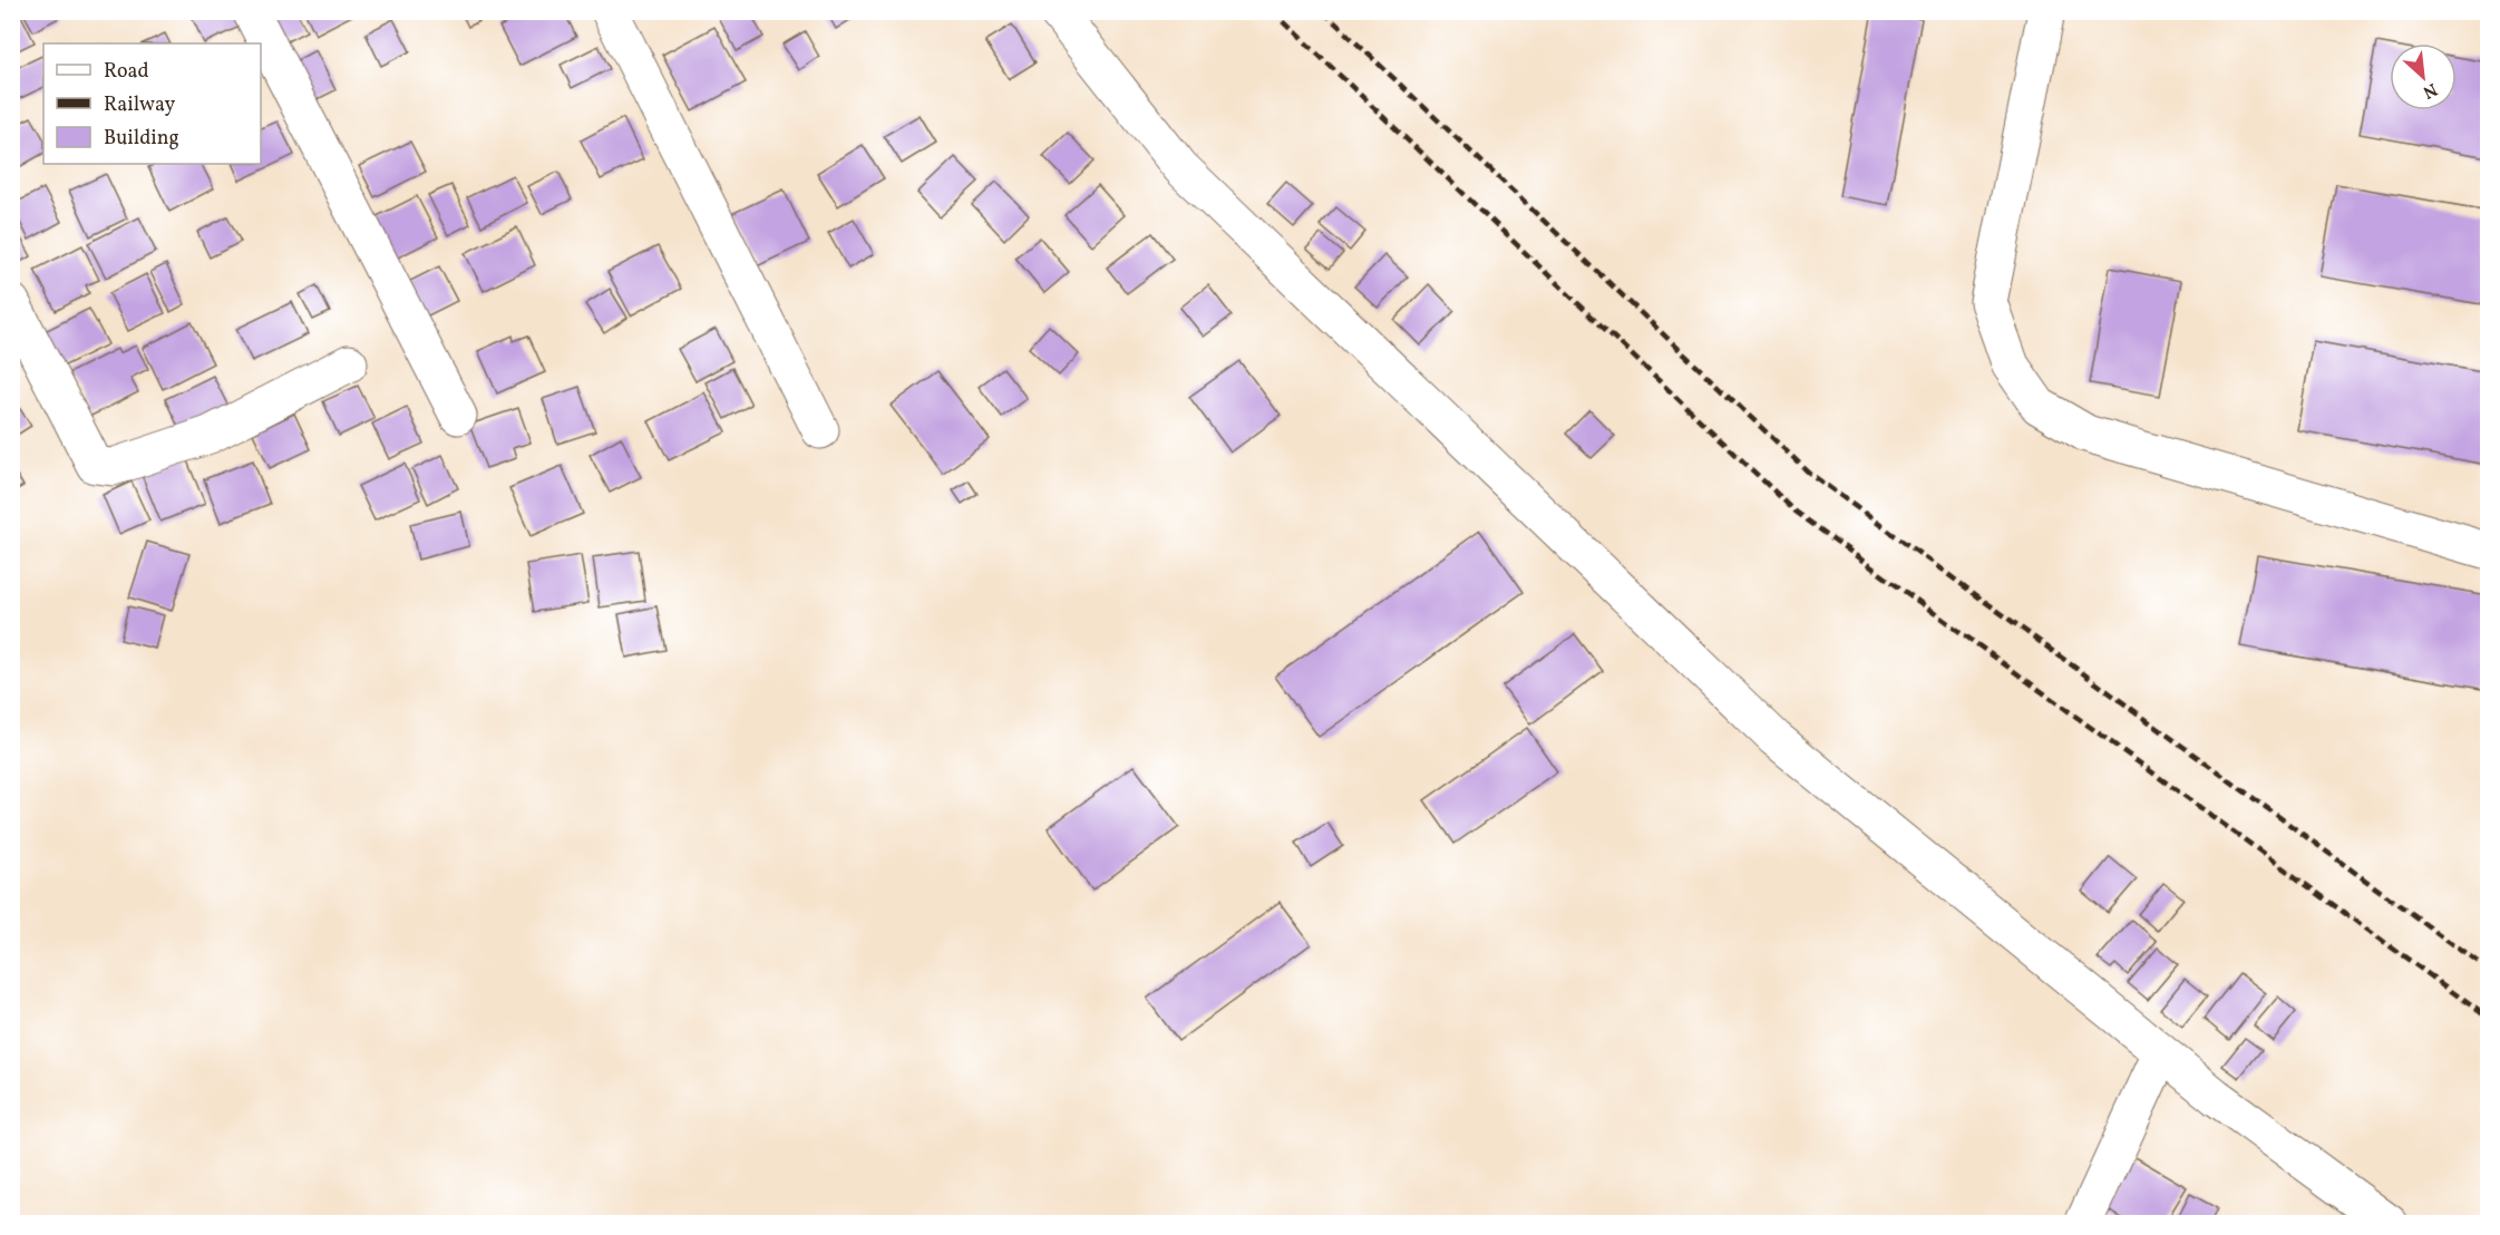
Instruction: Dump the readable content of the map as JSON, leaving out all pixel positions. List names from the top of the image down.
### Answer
{
  "legend": ["Road", "Railway", "Building"],
  "north": "bottom right"
}
